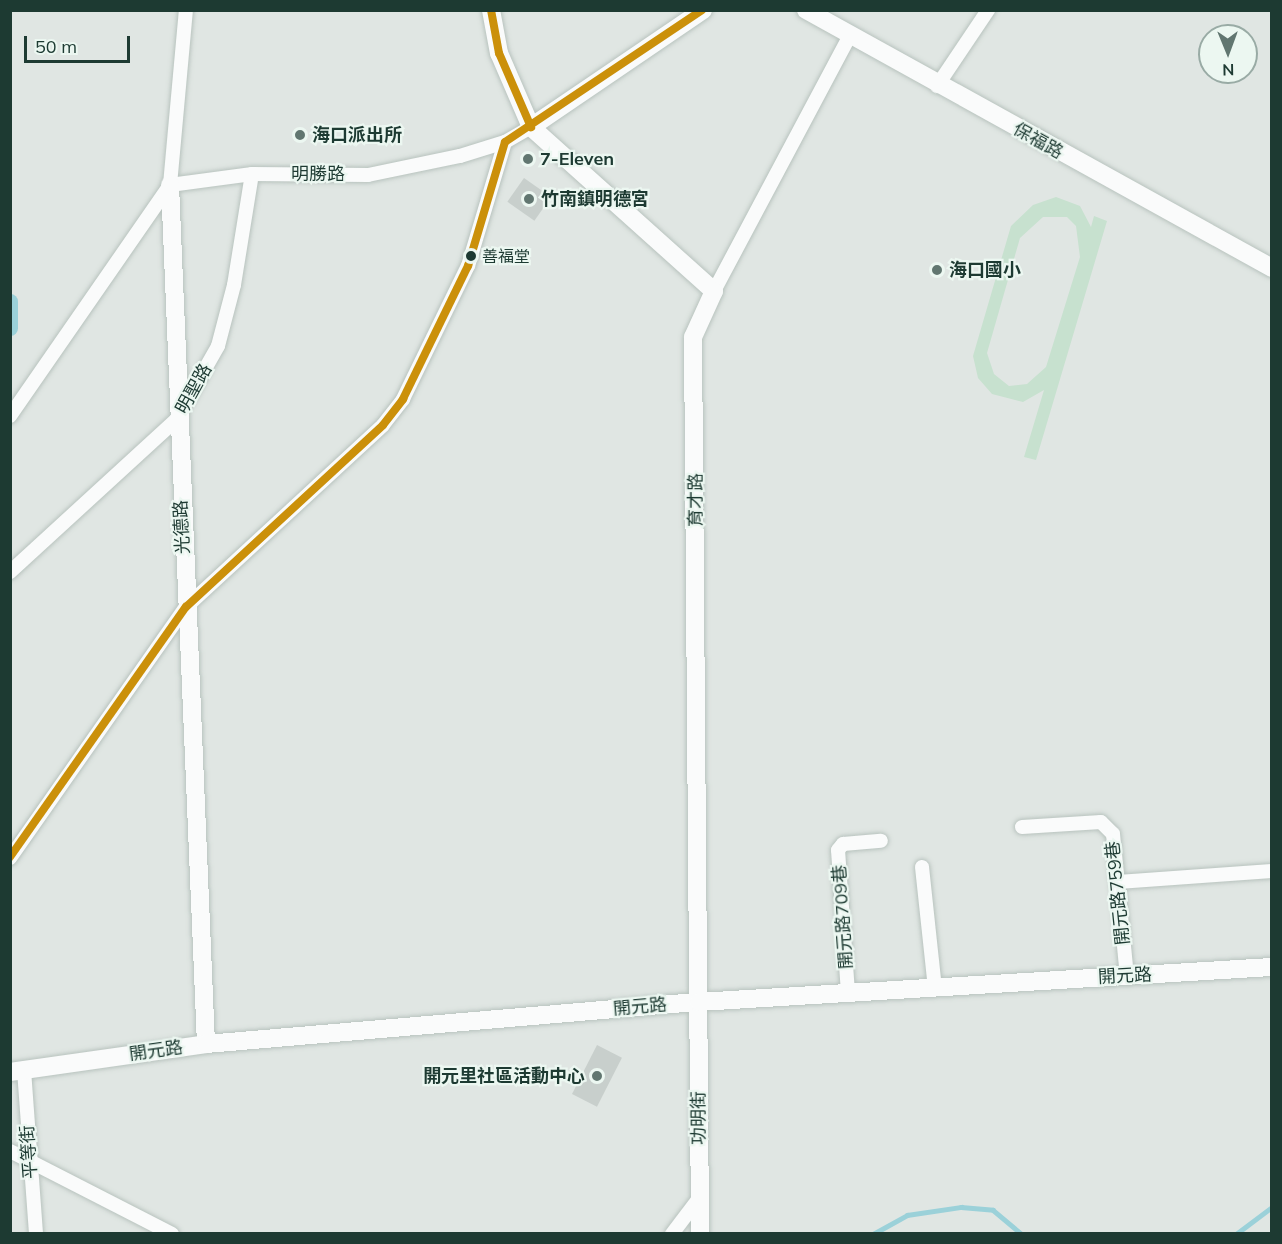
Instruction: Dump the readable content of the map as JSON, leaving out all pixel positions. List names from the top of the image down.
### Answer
{
  "streets": {
    "street": [
      "保福路",
      "明勝路",
      "明聖路",
      "育才路",
      "光德路",
      "開元路759巷",
      "開元路709巷",
      "開元路",
      "功明街",
      "平等街"
    ]
  },
  "crossings": [
    ["保福路", "育才路"],
    ["明勝路", "明聖路"],
    ["明勝路", "光德路"],
    ["明聖路", "光德路"],
    ["育才路", "開元路"],
    ["育才路", "功明街"],
    ["光德路", "開元路"],
    ["開元路759巷", "開元路"],
    ["開元路709巷", "開元路"],
    ["開元路", "功明街"],
    ["開元路", "平等街"]
  ],
  "places": [
    "海口派出所",
    "7-Eleven",
    "竹南鎮明德宮",
    "善福堂",
    "海口國小",
    "開元里社區活動中心"
  ],
  "scale_bar": "50 m",
  "north": "bottom"
}
